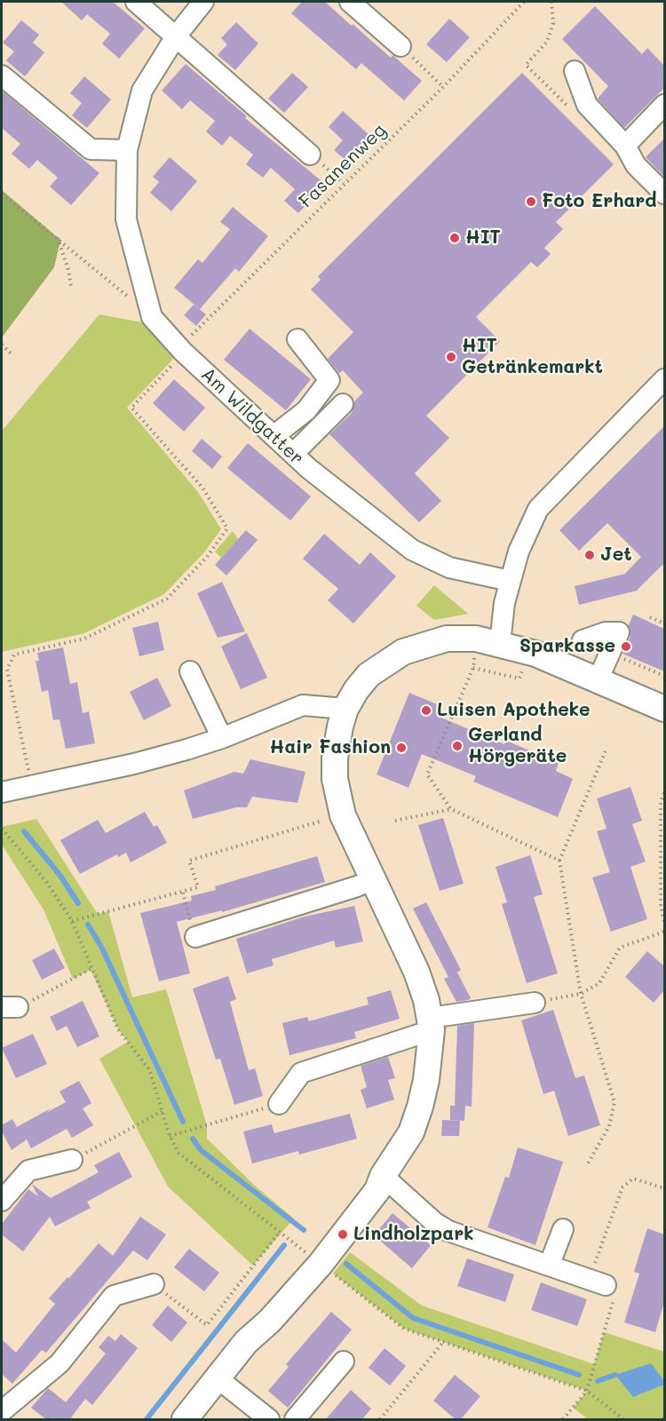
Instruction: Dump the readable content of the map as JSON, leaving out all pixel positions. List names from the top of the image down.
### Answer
{
  "streets": {
    "street": ["Am Wildgatter"],
    "path": ["Fasanenweg"]
  },
  "crossings": [
    ["Fasanenweg", "Am Wildgatter"]
  ],
  "places": [
    "Foto Erhard",
    "HIT",
    "HIT Getränkemarkt",
    "Jet",
    "Sparkasse",
    "Luisen Apotheke",
    "Gerland Hörgeräte",
    "Hair Fashion",
    "Lindholzpark"
  ]
}
